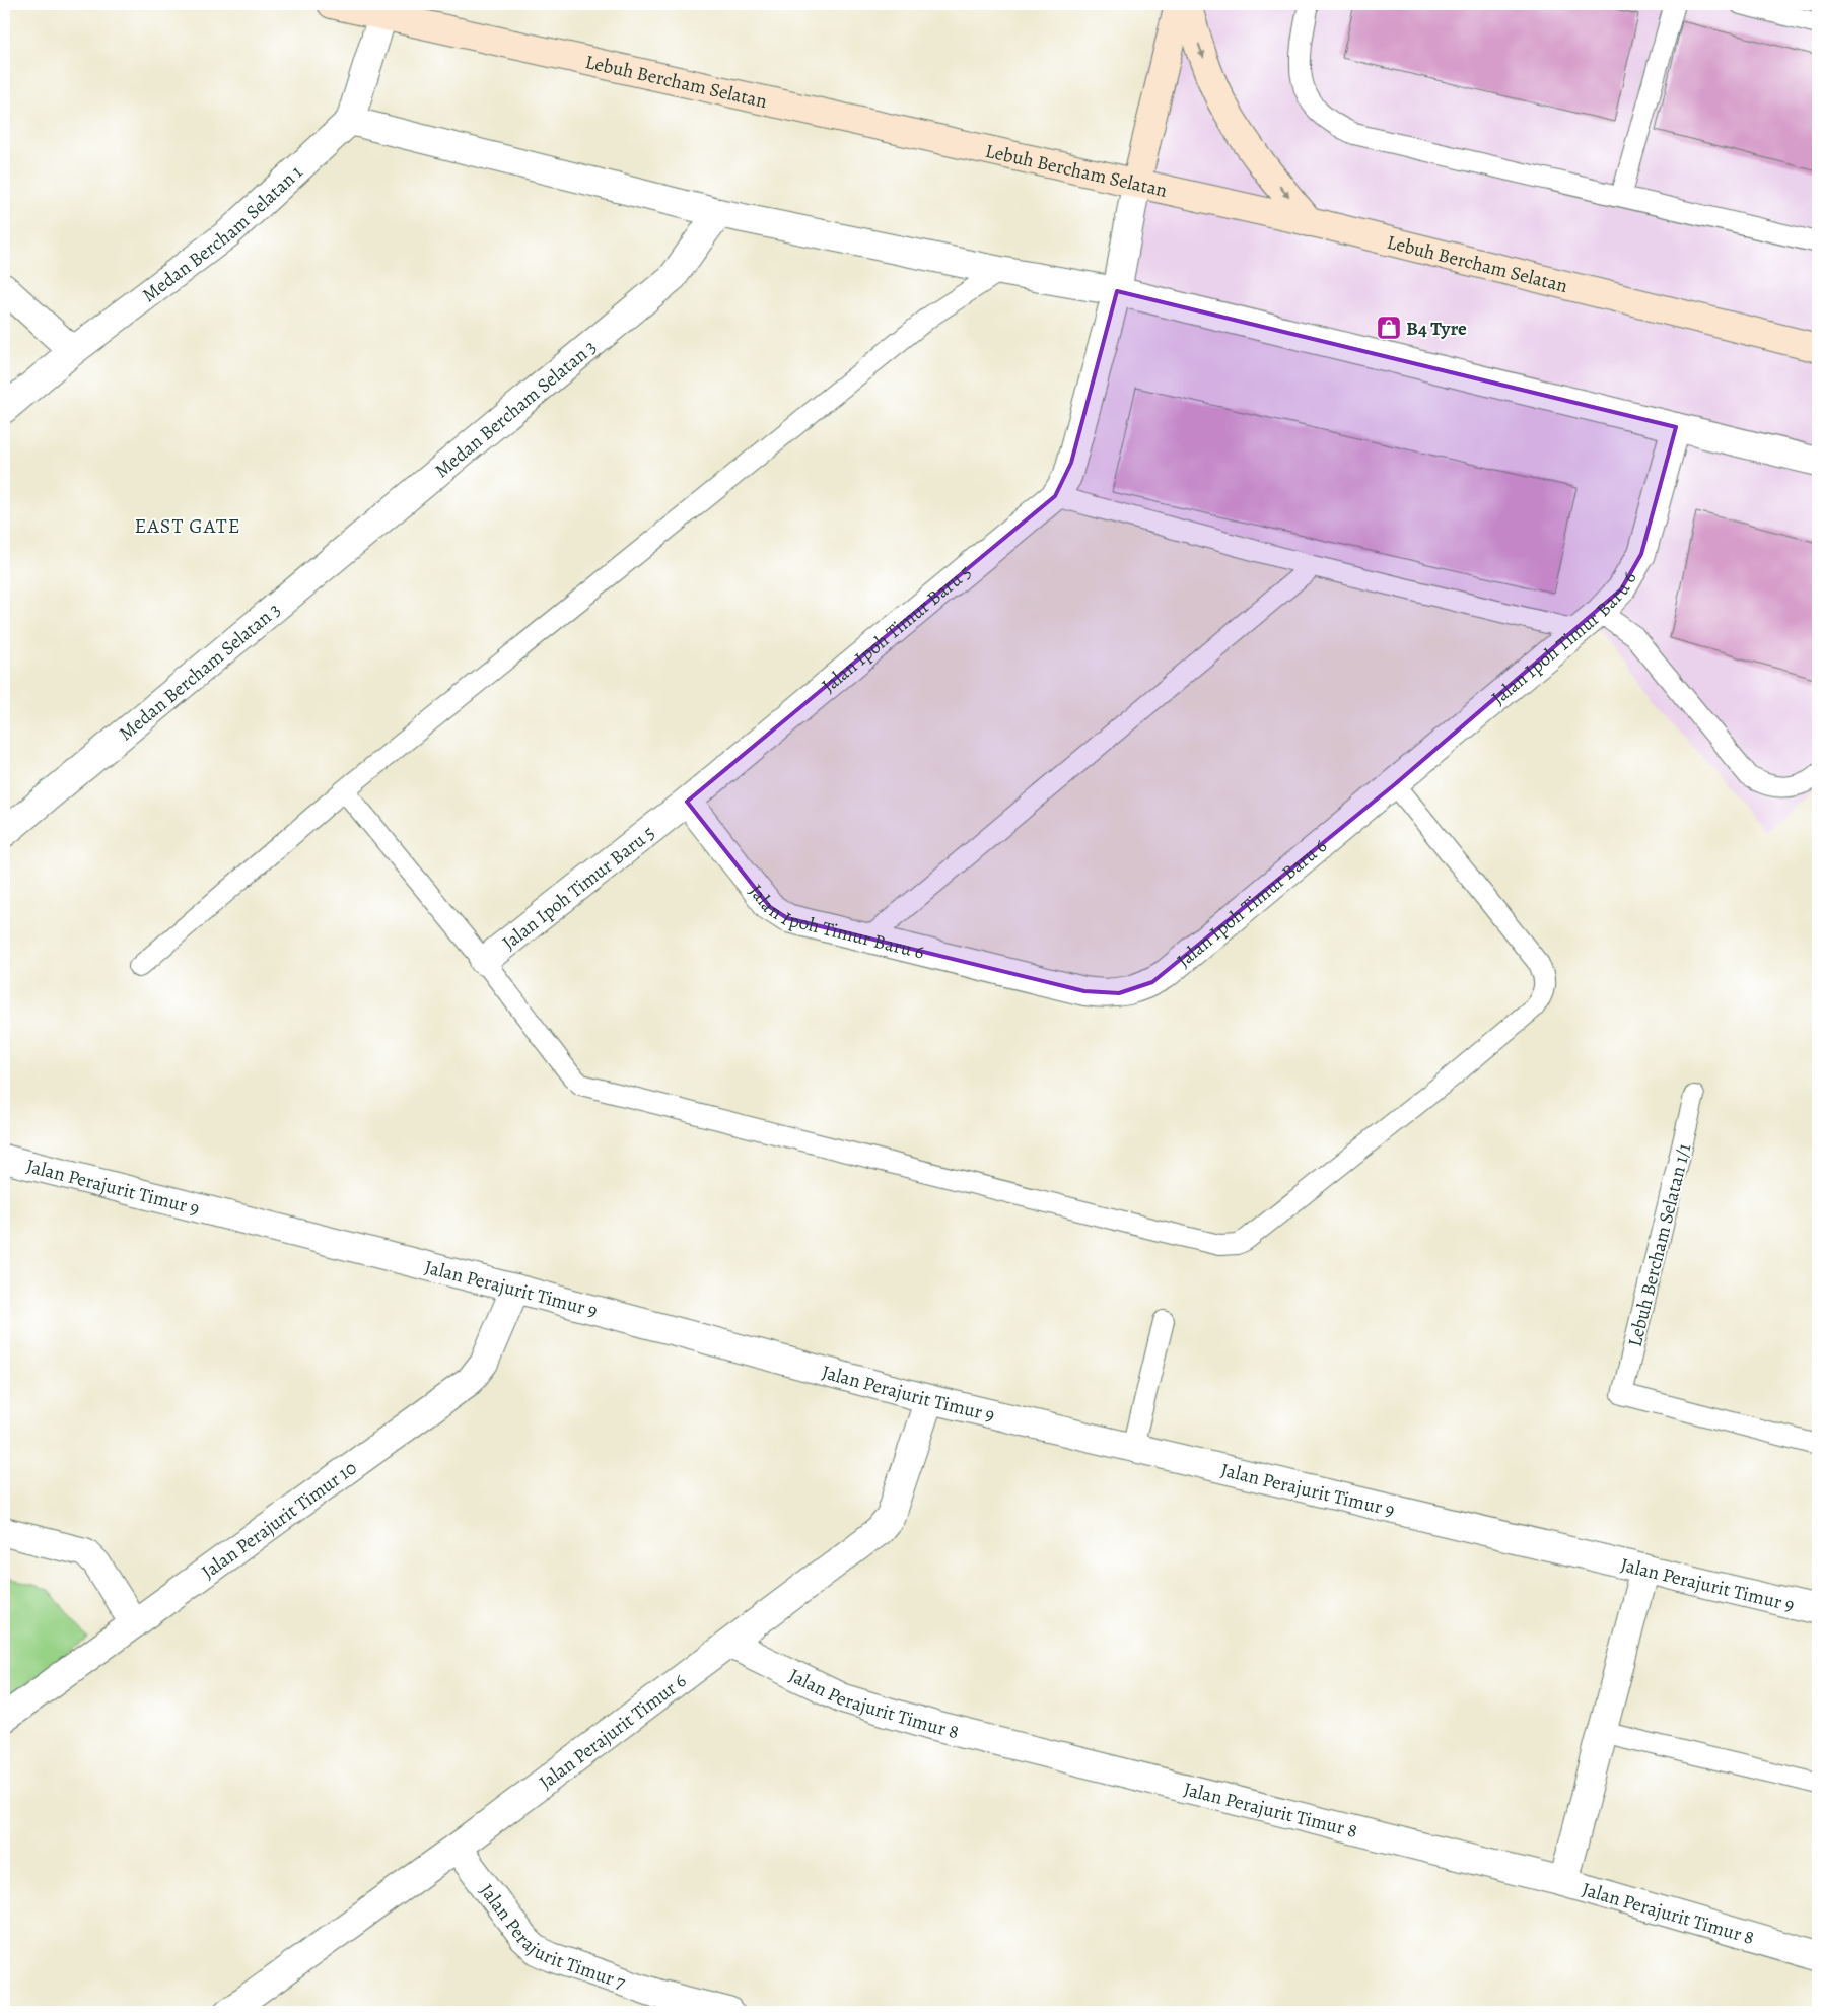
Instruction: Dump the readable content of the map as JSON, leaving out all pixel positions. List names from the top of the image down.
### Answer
{
  "streets": {
    "street": [
      "Lebuh Bercham Selatan",
      "Medan Bercham Selatan 1",
      "Medan Bercham Selatan 3",
      "Jalan Ipoh Timur Baru 5",
      "Jalan Ipoh Timur Baru 6",
      "Jalan Perajurit Timur 9",
      "Jalan Perajurit Timur 10",
      "Jalan Perajurit Timur 8",
      "Jalan Perajurit Timur 6",
      "Jalan Perajurit Timur 7"
    ],
    "lane": ["Lebuh Bercham Selatan 1/1"]
  },
  "crossings": [
    ["Lebuh Bercham Selatan", "Medan Bercham Selatan 1"],
    ["Lebuh Bercham Selatan", "Jalan Ipoh Timur Baru 5"],
    ["Jalan Ipoh Timur Baru 5", "Jalan Ipoh Timur Baru 6"],
    ["Jalan Perajurit Timur 9", "Jalan Perajurit Timur 10"],
    ["Jalan Perajurit Timur 9", "Jalan Perajurit Timur 6"],
    ["Jalan Perajurit Timur 8", "Jalan Perajurit Timur 6"],
    ["Jalan Perajurit Timur 6", "Jalan Perajurit Timur 7"]
  ],
  "districts": ["EAST GATE"],
  "places": {
    "shop": ["B4 Tyre"]
  }
}
